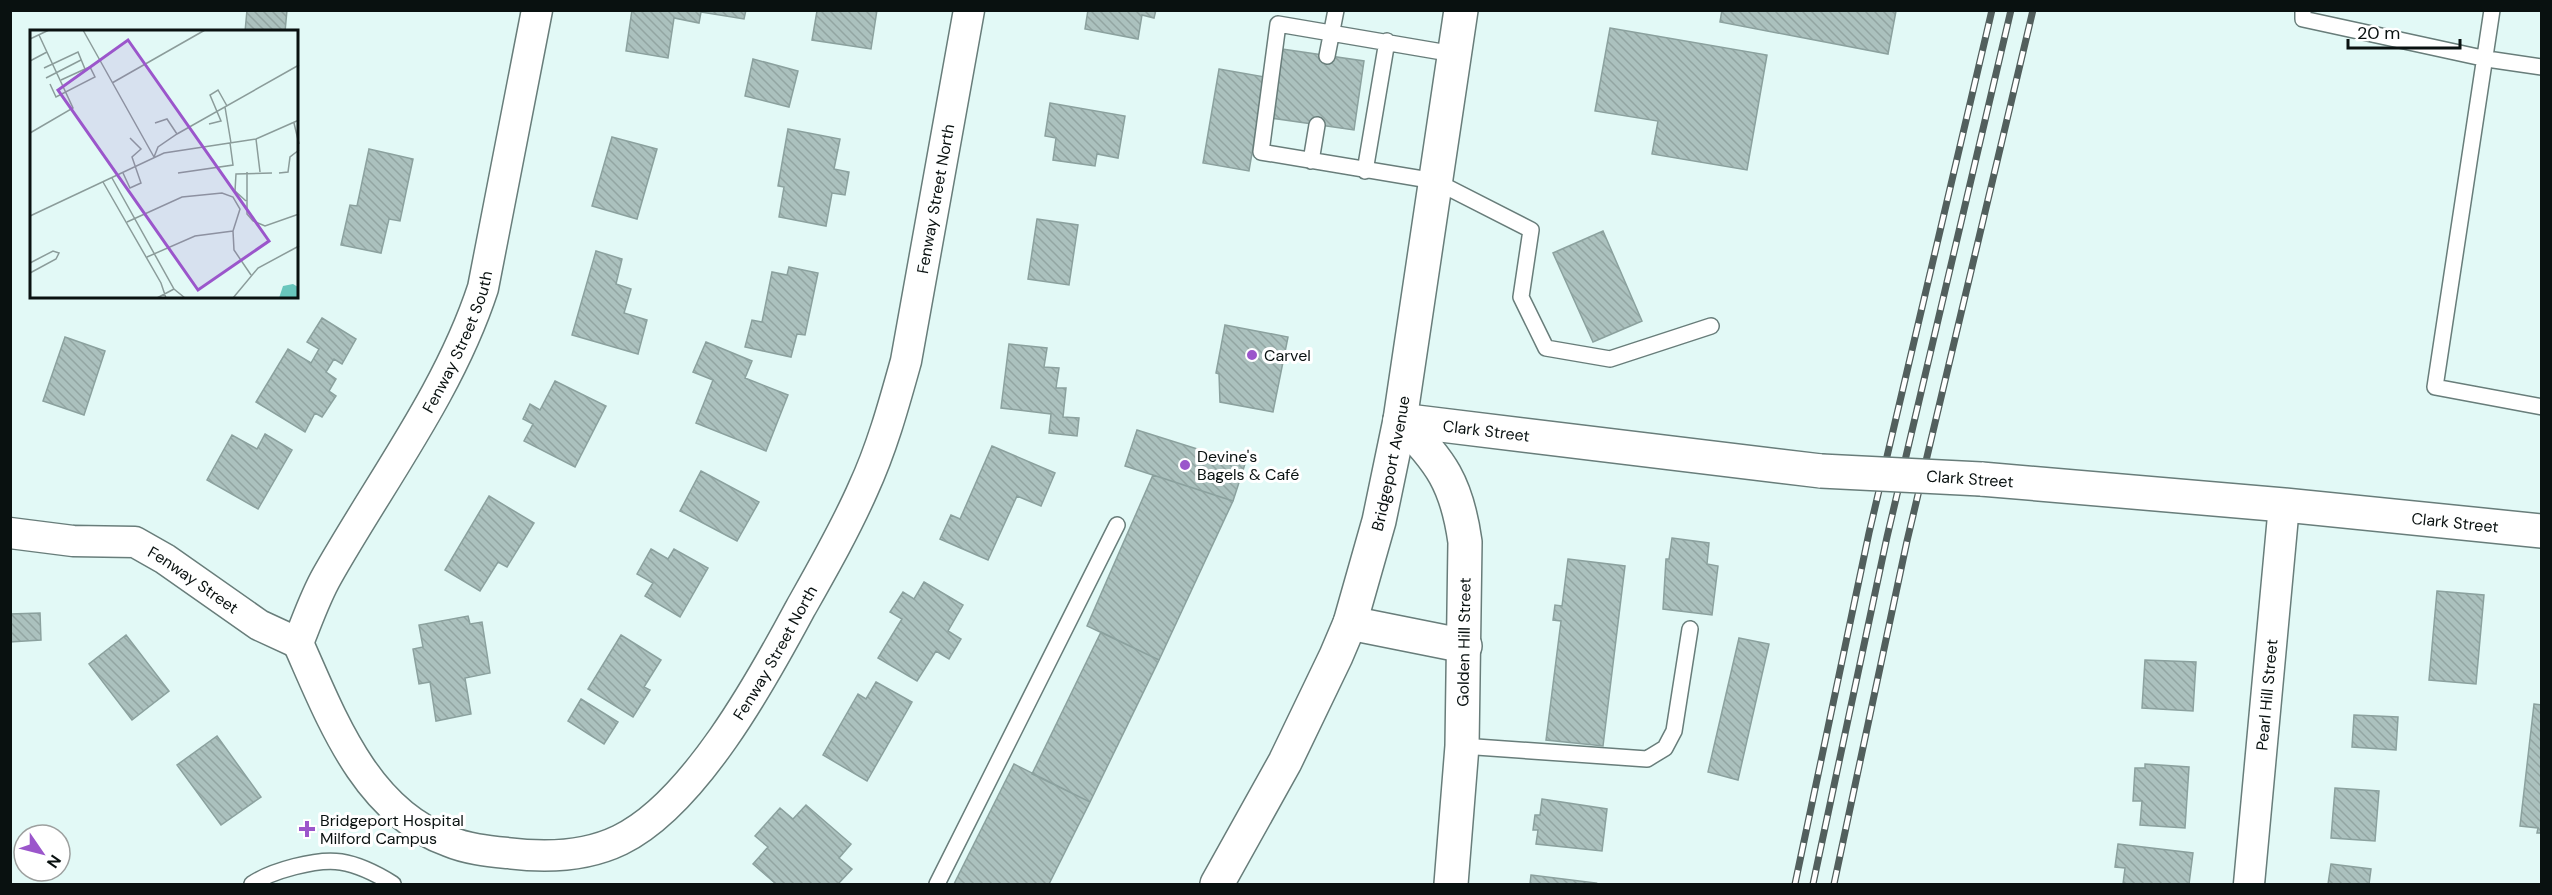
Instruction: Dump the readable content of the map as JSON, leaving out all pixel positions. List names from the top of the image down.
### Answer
{
  "streets": {
    "main road": ["Clark Street", "Bridgeport Avenue", "Golden Hill Street"],
    "street": [
      "Fenway Street North",
      "Fenway Street South",
      "Fenway Street",
      "Pearl Hill Street"
    ]
  },
  "crossings": [
    ["Fenway Street North", "Fenway Street South"],
    ["Fenway Street North", "Fenway Street"],
    ["Fenway Street South", "Fenway Street"],
    ["Clark Street", "Bridgeport Avenue"],
    ["Clark Street", "Golden Hill Street"],
    ["Clark Street", "Pearl Hill Street"],
    ["Bridgeport Avenue", "Golden Hill Street"]
  ],
  "places": {
    "other": ["Carvel", "Devine's Bagels & Café"],
    "health": ["Bridgeport Hospital Milford Campus"]
  },
  "scale_bar": "20 m",
  "north": "bottom right"
}
